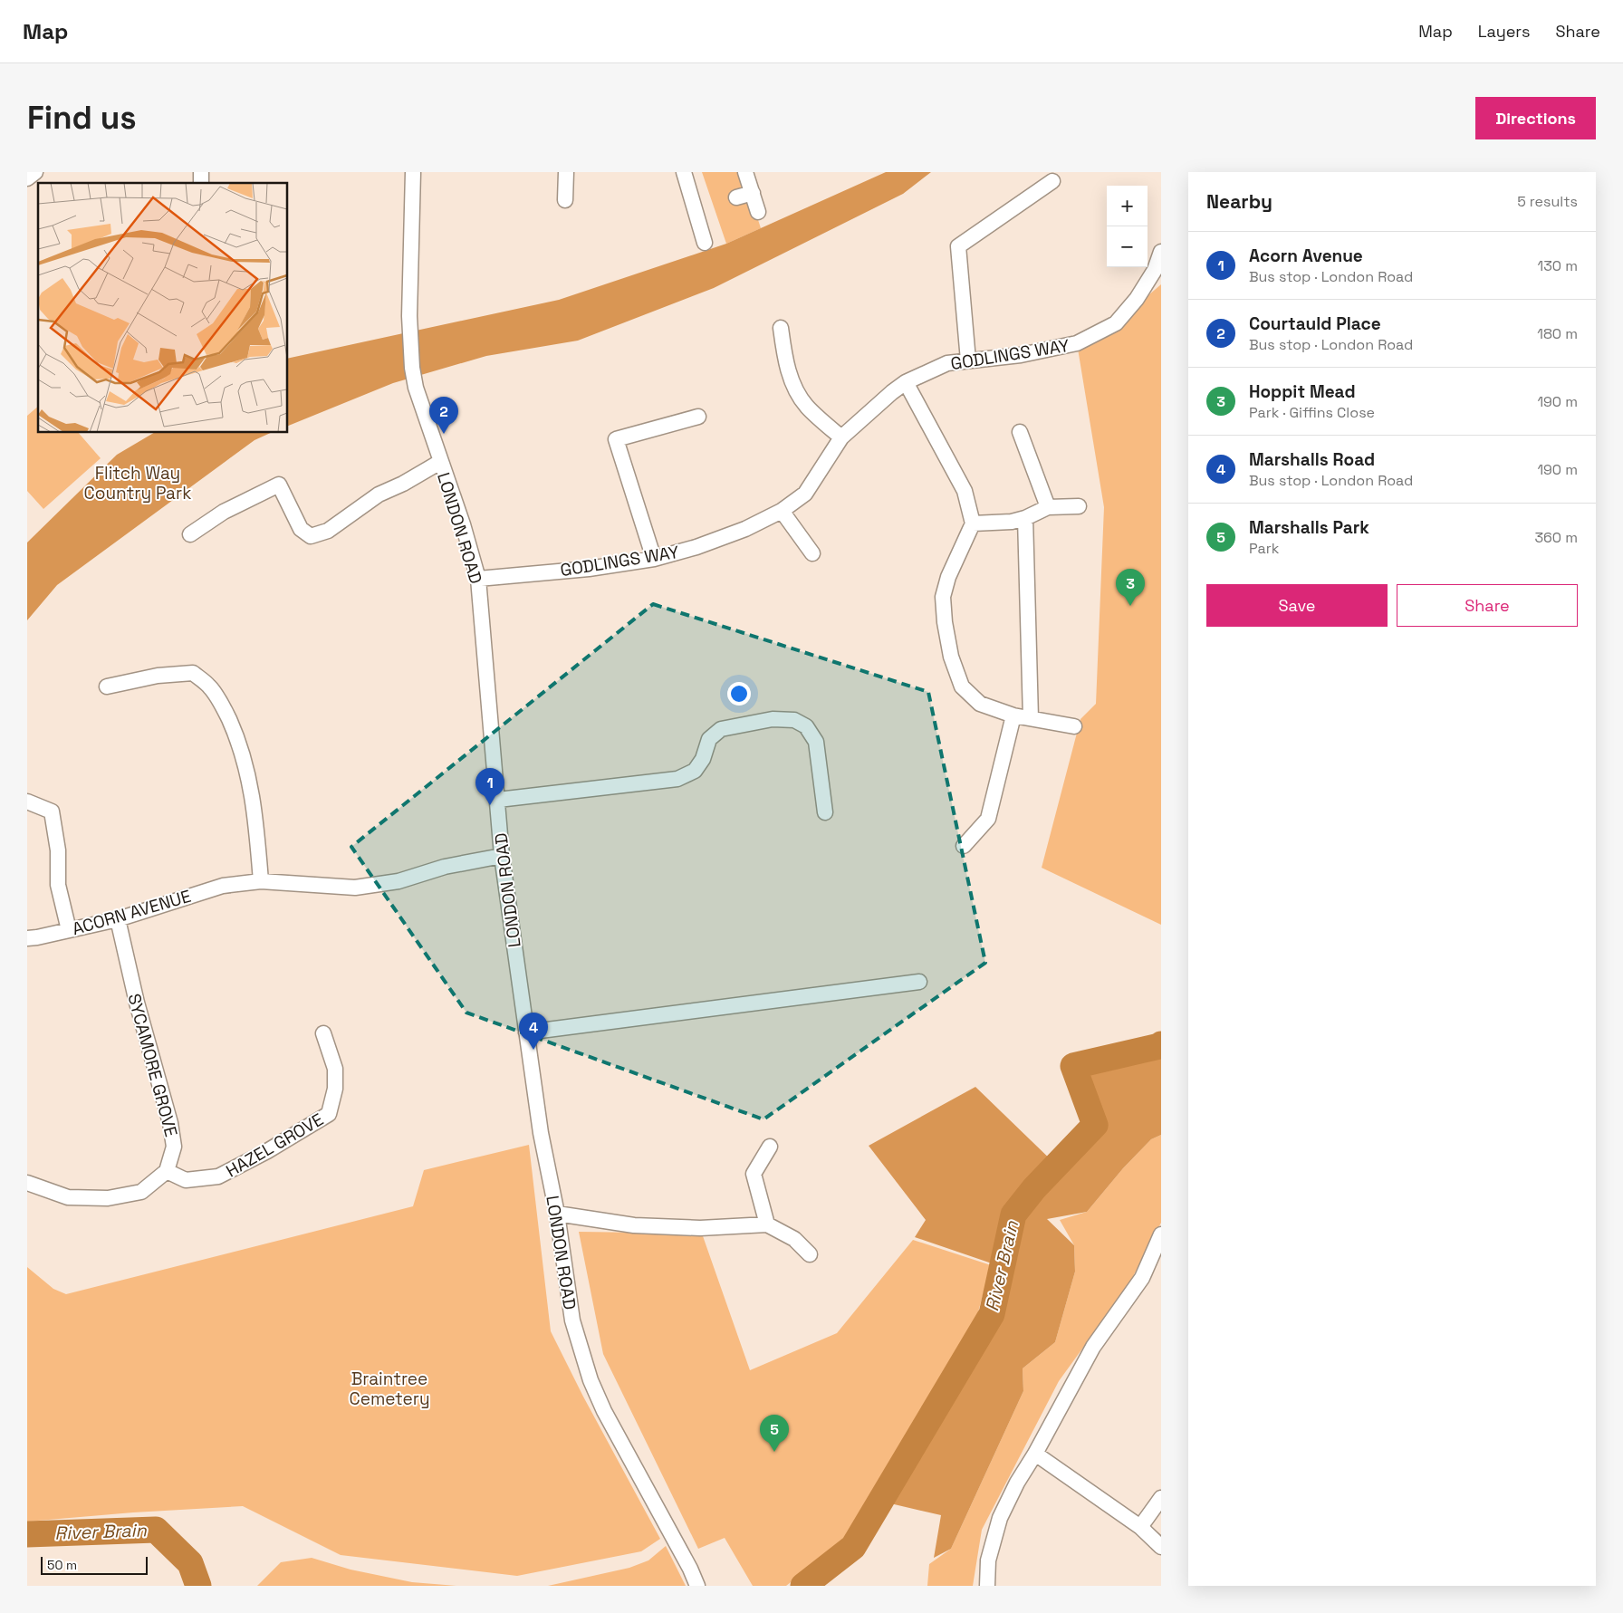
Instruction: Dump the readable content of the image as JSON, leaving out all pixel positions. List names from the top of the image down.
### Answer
{
  "streets": {
    "street": [
      "GODLINGS WAY",
      "LONDON ROAD",
      "ACORN AVENUE",
      "SYCAMORE GROVE",
      "HAZEL GROVE"
    ]
  },
  "crossings": [
    ["GODLINGS WAY", "LONDON ROAD"],
    ["LONDON ROAD", "ACORN AVENUE"],
    ["ACORN AVENUE", "SYCAMORE GROVE"],
    ["SYCAMORE GROVE", "HAZEL GROVE"]
  ],
  "water": ["River Brain"],
  "parks": ["Flitch Way Country Park", "Braintree Cemetery"],
  "scale_bar": "50 m",
  "page": {
    "header": "Map",
    "nav": ["Map", "Layers", "Share"],
    "buttons": [
      "Directions",
      ["Save", "Share"]
    ],
    "title": "Find us",
    "heading": ["Nearby", "5 results"],
    "map_buttons": ["+", "−"],
    "list": [
      {
        "mark": "1",
        "name": "Acorn Avenue",
        "note": "Bus stop · London Road",
        "value": "130 m"
      },
      {
        "mark": "2",
        "name": "Courtauld Place",
        "note": "Bus stop · London Road",
        "value": "180 m"
      },
      {
        "mark": "3",
        "name": "Hoppit Mead",
        "note": "Park · Giffins Close",
        "value": "190 m"
      },
      {
        "mark": "4",
        "name": "Marshalls Road",
        "note": "Bus stop · London Road",
        "value": "190 m"
      },
      {
        "mark": "5",
        "name": "Marshalls Park",
        "note": "Park",
        "value": "360 m"
      }
    ],
    "pins": [
      "2",
      "3",
      "1",
      "4",
      "5"
    ],
    "scale": "50 m"
  }
}
